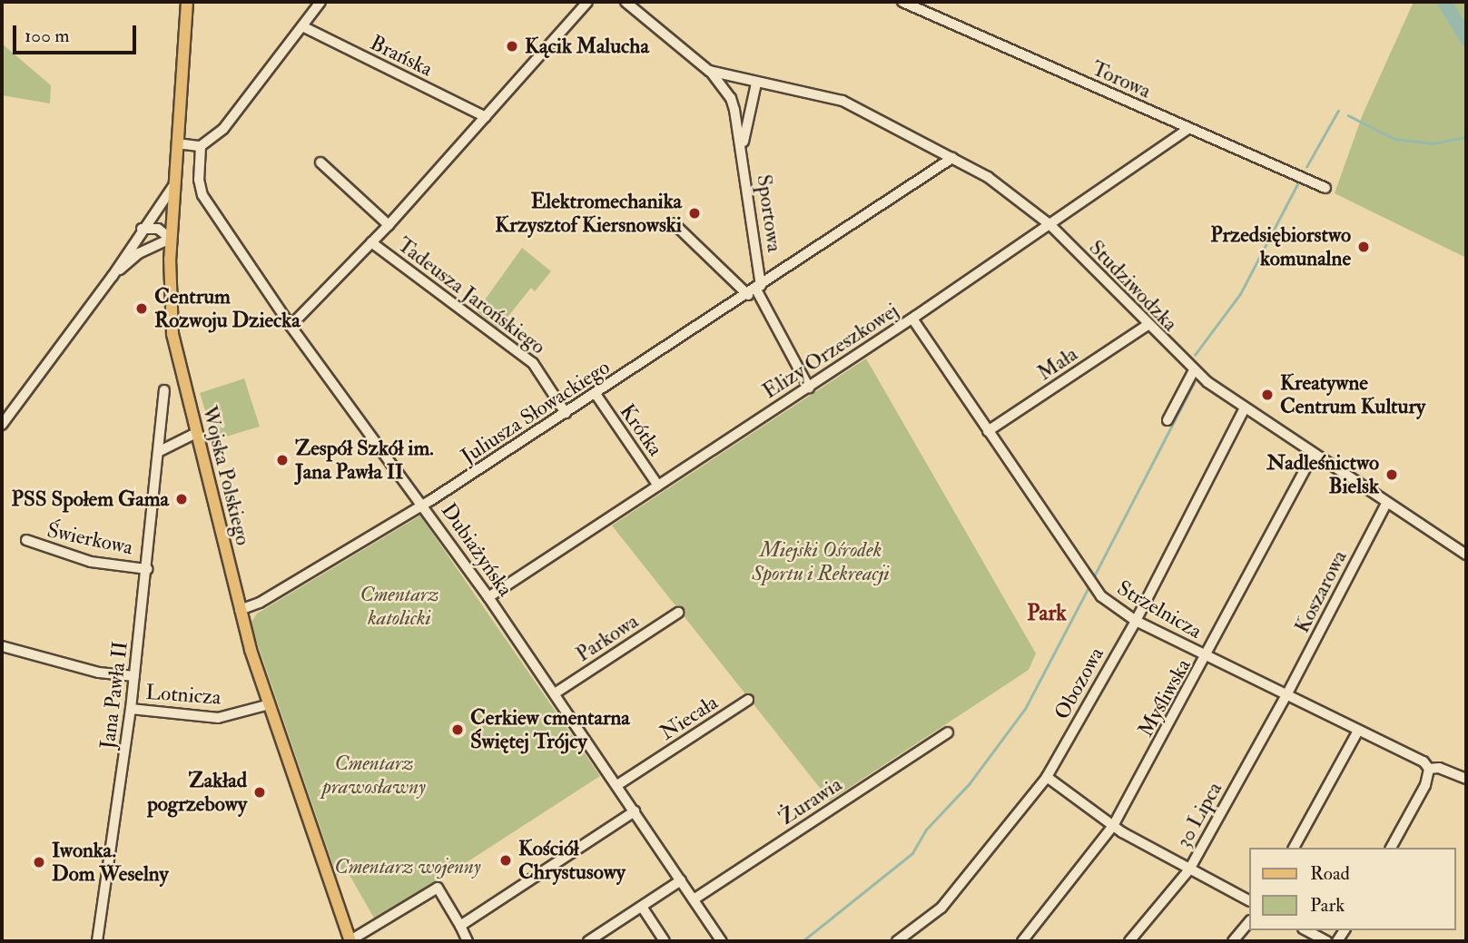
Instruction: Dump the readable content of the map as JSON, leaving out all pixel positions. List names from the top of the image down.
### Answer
{
  "streets": {
    "main road": ["Wojska Polskiego"],
    "street": [
      "Brańska",
      "Torowa",
      "Sportowa",
      "Studziwodzka",
      "Tadeusza Jarońskiego",
      "Elizy Orzeszkowej",
      "Mała",
      "Juliusza Słowackiego",
      "Krótka",
      "Świerkowa",
      "Dubiażyńska",
      "Koszarowa",
      "Strzelnicza",
      "Parkowa",
      "Obozowa",
      "Jana Pawła II",
      "Lotnicza",
      "Myśliwska",
      "Niecała",
      "Żurawia",
      "30 Lipca"
    ]
  },
  "crossings": [
    ["Torowa", "Elizy Orzeszkowej"],
    ["Sportowa", "Studziwodzka"],
    ["Sportowa", "Elizy Orzeszkowej"],
    ["Sportowa", "Juliusza Słowackiego"],
    ["Studziwodzka", "Elizy Orzeszkowej"],
    ["Studziwodzka", "Mała"],
    ["Studziwodzka", "Juliusza Słowackiego"],
    ["Studziwodzka", "Koszarowa"],
    ["Studziwodzka", "Obozowa"],
    ["Studziwodzka", "Myśliwska"],
    ["Tadeusza Jarońskiego", "Juliusza Słowackiego"],
    ["Elizy Orzeszkowej", "Krótka"],
    ["Elizy Orzeszkowej", "Dubiażyńska"],
    ["Elizy Orzeszkowej", "Strzelnicza"],
    ["Mała", "Strzelnicza"],
    ["Juliusza Słowackiego", "Krótka"],
    ["Juliusza Słowackiego", "Wojska Polskiego"],
    ["Juliusza Słowackiego", "Dubiażyńska"],
    ["Wojska Polskiego", "Lotnicza"],
    ["Świerkowa", "Jana Pawła II"],
    ["Dubiażyńska", "Parkowa"],
    ["Dubiażyńska", "Niecała"],
    ["Dubiażyńska", "Żurawia"],
    ["Koszarowa", "Strzelnicza"],
    ["Koszarowa", "30 Lipca"],
    ["Strzelnicza", "Obozowa"],
    ["Strzelnicza", "Myśliwska"],
    ["Strzelnicza", "30 Lipca"],
    ["Jana Pawła II", "Lotnicza"]
  ],
  "districts": ["Park"],
  "parks": [
    "Miejski Ośrodek Sportu i Rekreacji",
    "Cmentarz katolicki",
    "Cmentarz prawosławny",
    "Cmentarz wojenny"
  ],
  "places": [
    "Kącik Malucha",
    "Elektromechanika Krzysztof Kiersnowski",
    "Przedsiębiorstwo komunalne",
    "Centrum Rozwoju Dziecka",
    "Kreatywne Centrum Kultury",
    "Zespół Szkół im. Jana Pawła II",
    "Nadleśnictwo Bielsk",
    "PSS Społem Gama",
    "Cerkiew cmentarna Świętej Trójcy",
    "Zakład pogrzebowy",
    "Kościół Chrystusowy",
    "Iwonka. Dom Weselny"
  ],
  "legend": ["Road", "Park"],
  "scale_bar": "100 m"
}
